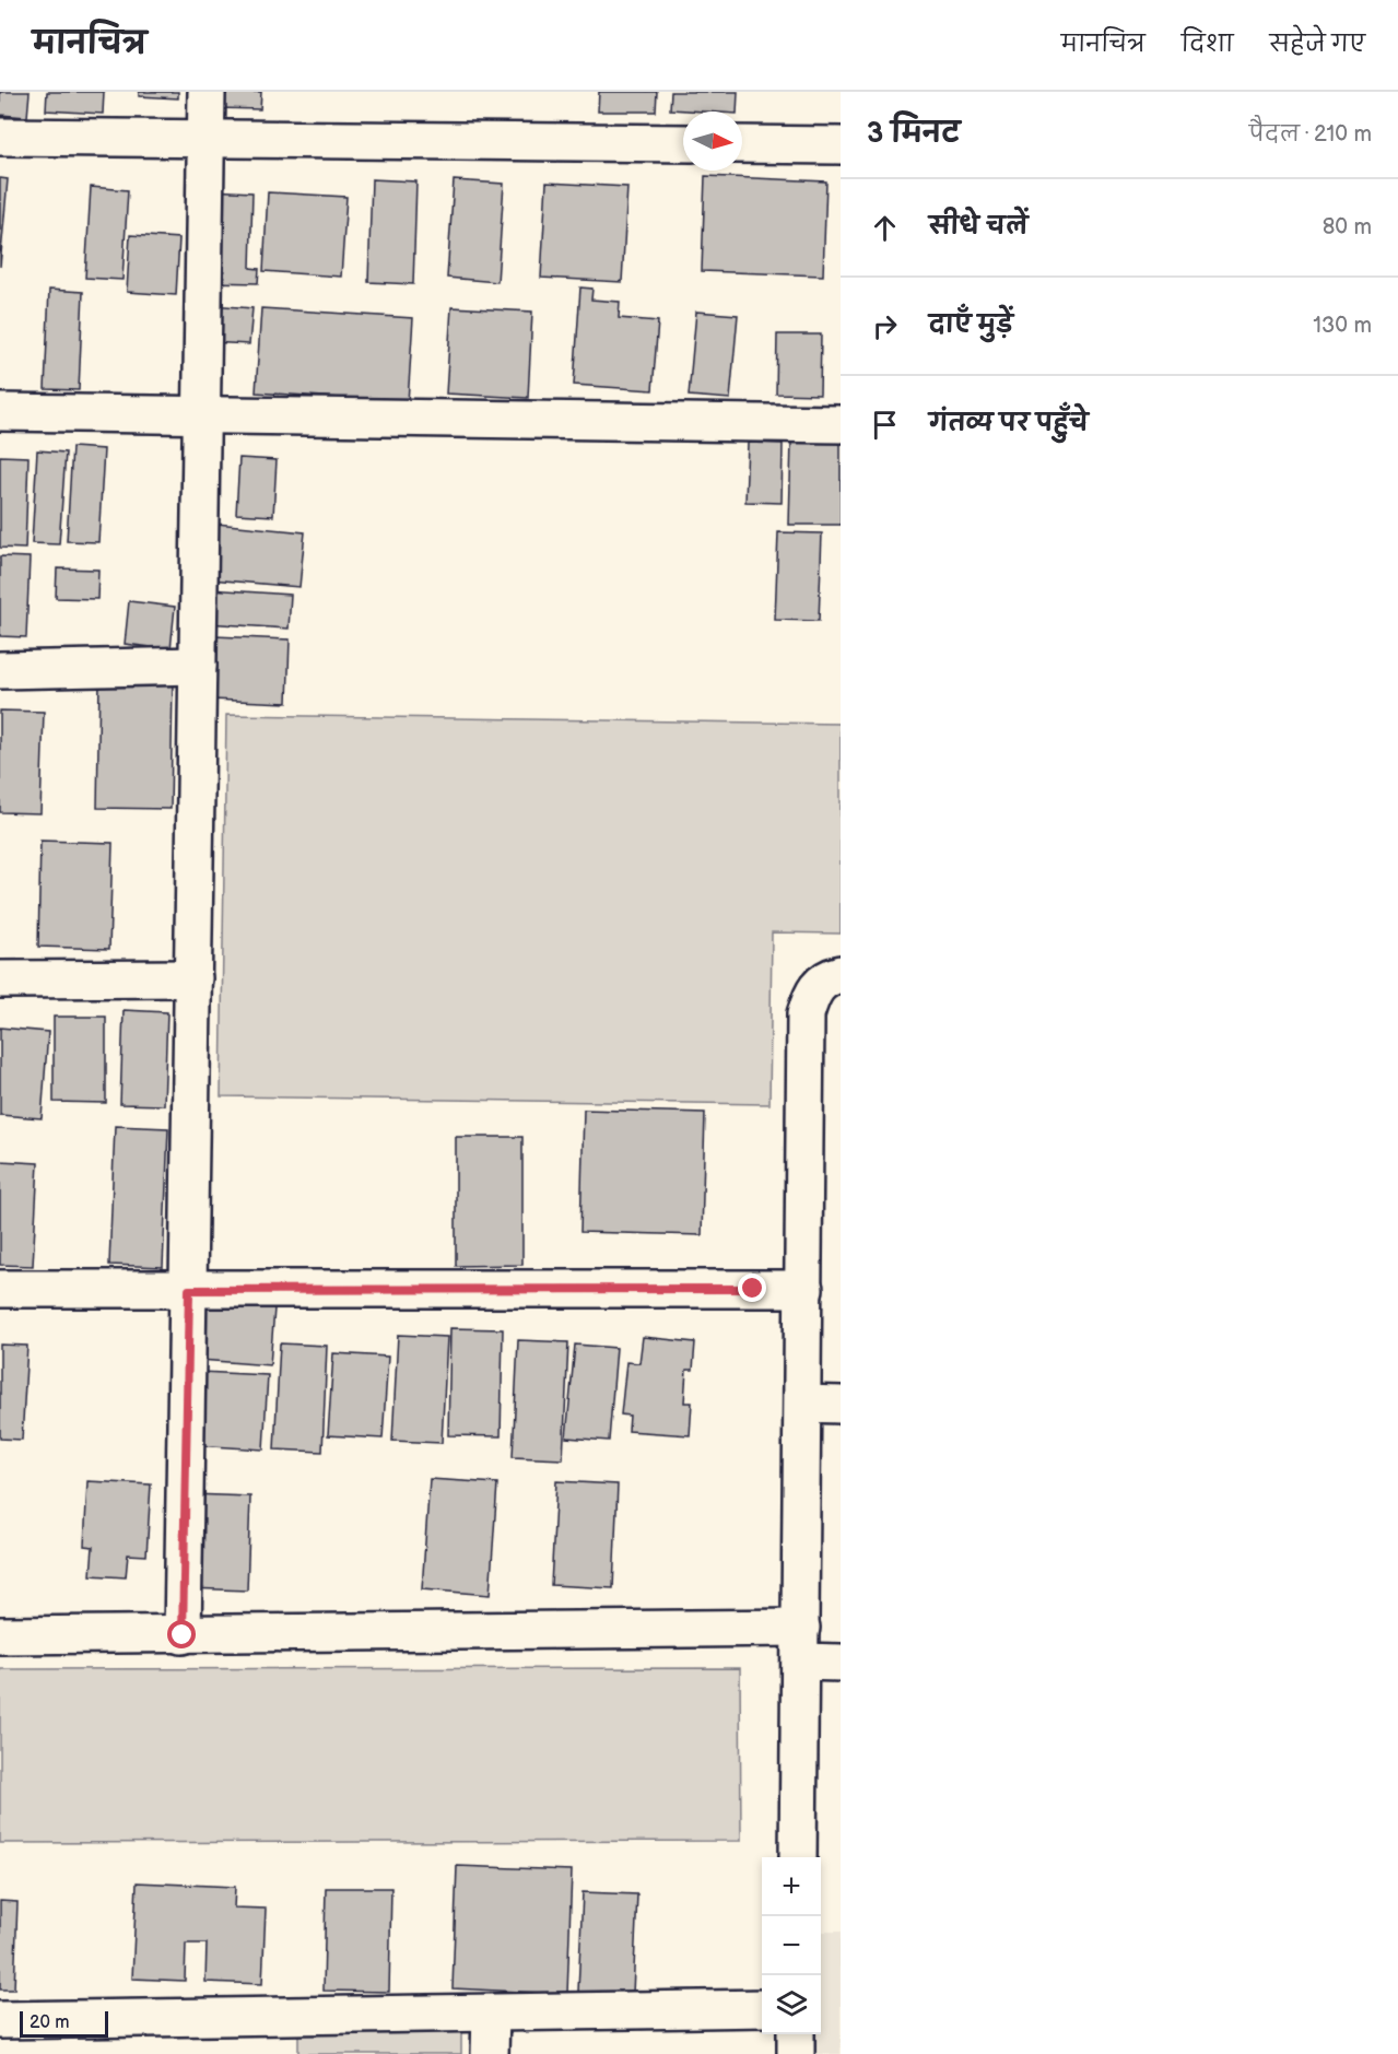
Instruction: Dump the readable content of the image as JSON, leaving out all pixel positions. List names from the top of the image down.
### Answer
{
  "scale_bar": "20 m",
  "north": "right",
  "page": {
    "header": "मानचित्र",
    "nav": ["मानचित्र", "दिशा", "सहेजे गए"],
    "heading": ["3 मिनट", "पैदल · 210 m"],
    "list": [
      ["सीधे चलें", "80 m"],
      ["दाएँ मुड़ें", "130 m"],
      "गंतव्य पर पहुँचे"
    ],
    "map_buttons": ["+", "−"],
    "scale": "20 m"
  }
}
